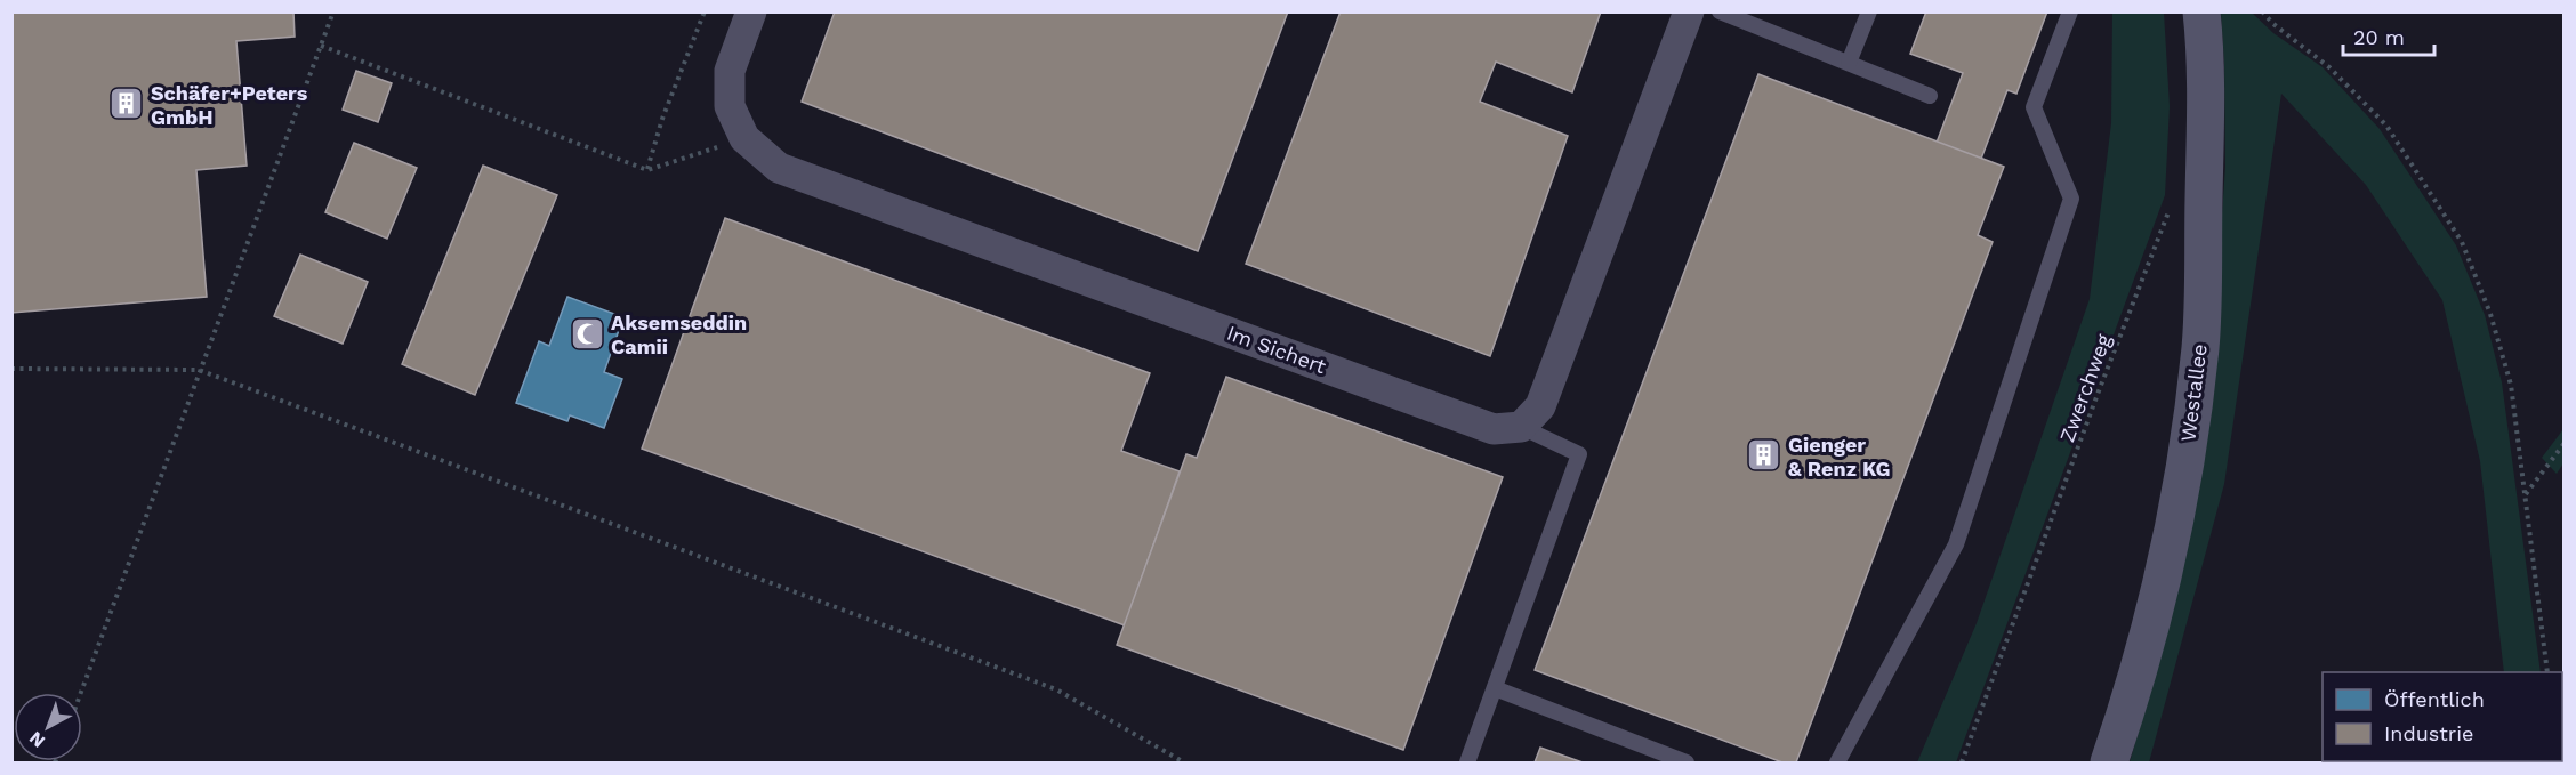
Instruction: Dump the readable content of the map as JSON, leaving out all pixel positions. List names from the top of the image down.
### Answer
{
  "streets": {
    "main road": ["Westallee"],
    "street": ["Im Sichert"],
    "path": ["Zwerchweg"]
  },
  "places": {
    "building": ["Schäfer+Peters GmbH", "Gienger & Renz KG"],
    "mosque": ["Aksemseddin Camii"]
  },
  "legend": ["Öffentlich", "Industrie"],
  "scale_bar": "20 m",
  "north": "bottom left"
}
